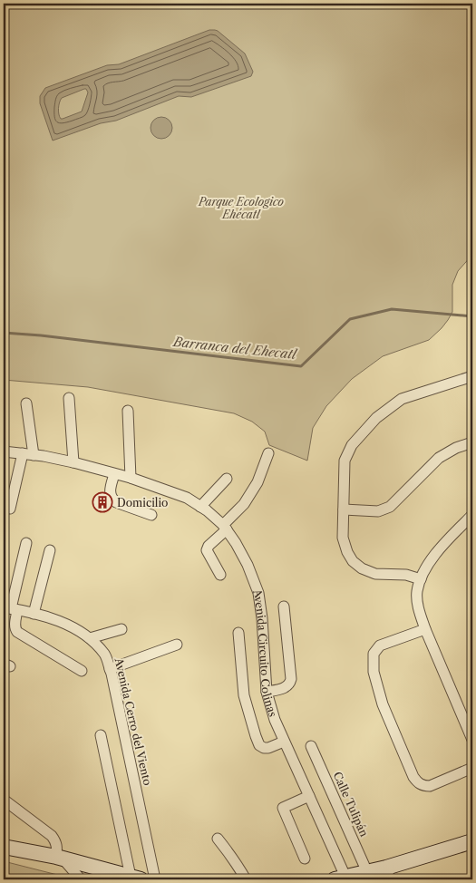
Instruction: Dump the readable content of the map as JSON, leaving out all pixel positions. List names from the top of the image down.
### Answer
{
  "streets": {
    "main road": ["Avenida Circuito Colinas"],
    "street": ["Avenida Cerro del Viento", "Calle Tulipán"]
  },
  "crossings": [
    ["Avenida Circuito Colinas", "Calle Tulipán"]
  ],
  "water": ["Barranca del Ehecatl"],
  "parks": ["Parque Ecologico Ehécatl"],
  "places": {
    "building": ["Domicilio"]
  }
}
